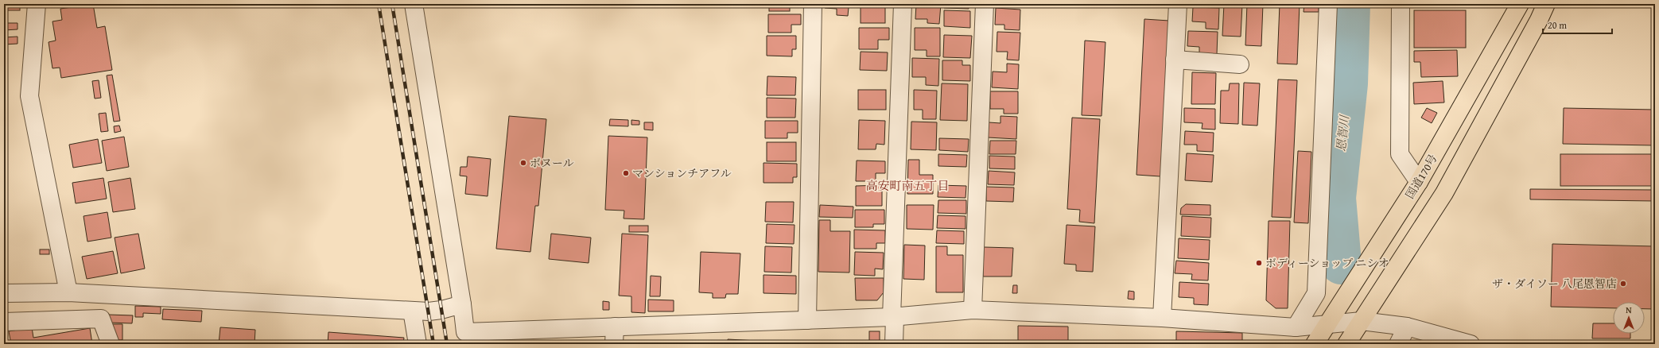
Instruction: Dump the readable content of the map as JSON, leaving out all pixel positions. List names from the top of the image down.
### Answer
{
  "streets": {
    "highway": ["国道170号"]
  },
  "districts": ["高安町南五丁目"],
  "water": ["恩智川"],
  "places": [
    "ボヌール",
    "マンションチアフル",
    "ボディーショップ ニシオ",
    "ザ・ダイソー 八尾恩智店"
  ],
  "scale_bar": "20 m",
  "north": "top"
}
